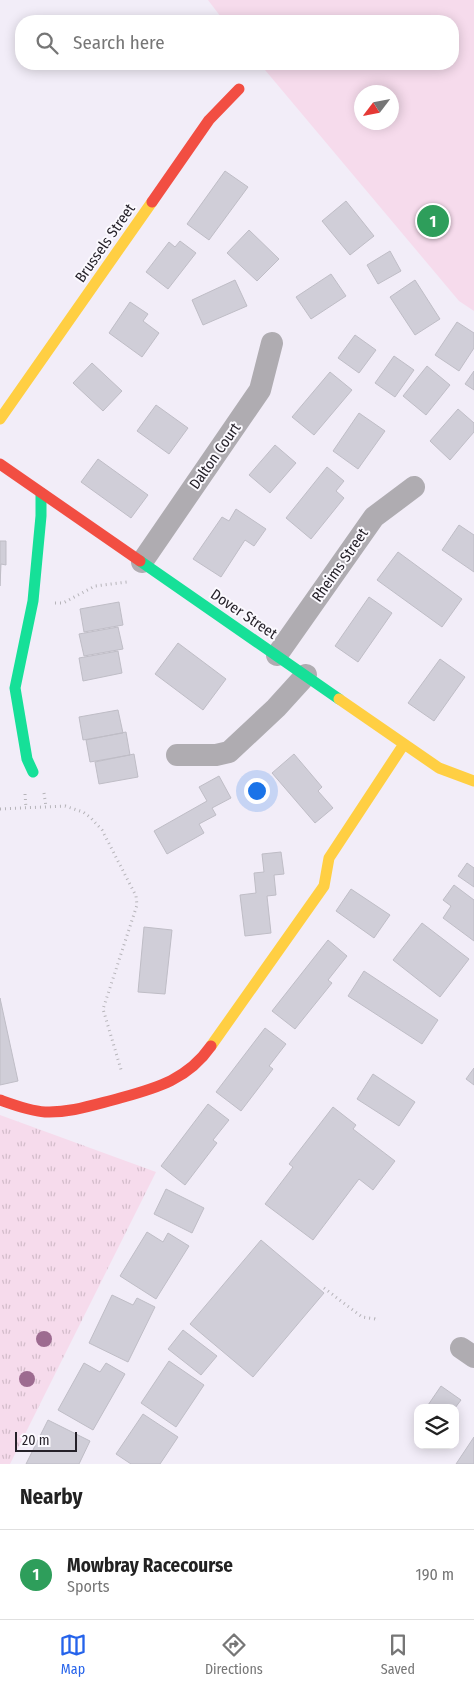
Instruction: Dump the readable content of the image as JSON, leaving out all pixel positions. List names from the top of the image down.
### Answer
{
  "streets": {
    "street": [
      "Brussels Street",
      "Dalton Court",
      "Rheims Street",
      "Dover Street"
    ]
  },
  "crossings": [
    ["Dalton Court", "Dover Street"],
    ["Rheims Street", "Dover Street"]
  ],
  "scale_bar": "20 m",
  "north": "bottom left",
  "page": {
    "search": "Search here",
    "pins": "1",
    "scale": "20 m",
    "heading": "Nearby",
    "list": [
      {
        "mark": "1",
        "name": "Mowbray Racecourse",
        "note": "Sports",
        "value": "190 m"
      }
    ],
    "nav": ["Map", "Directions", "Saved"]
  }
}
